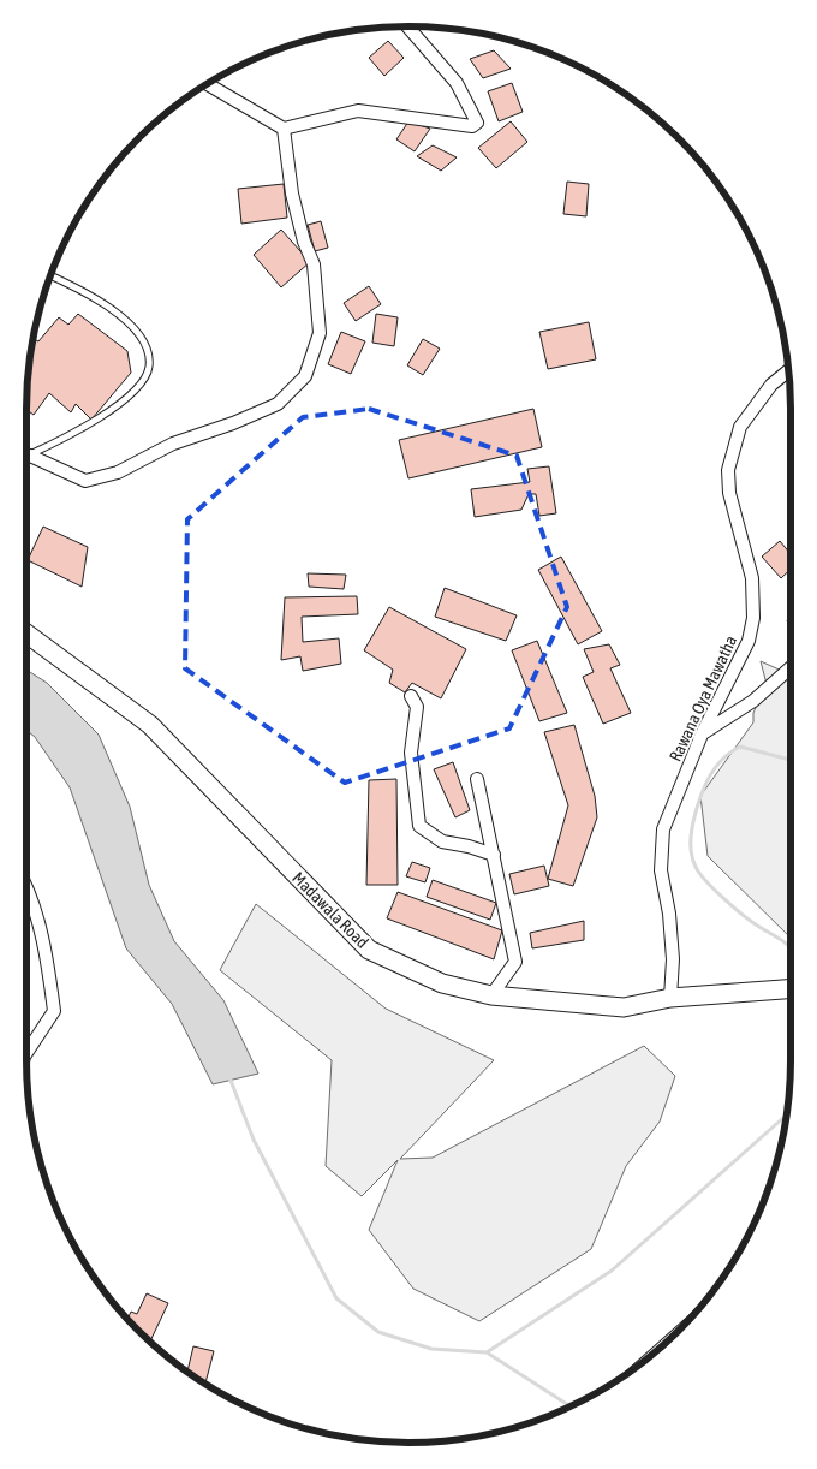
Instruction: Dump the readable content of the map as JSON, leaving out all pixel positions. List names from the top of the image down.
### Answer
{
  "streets": {
    "main road": ["Madawala Road"],
    "street": ["Rawana Oya Mawatha"]
  },
  "crossings": [
    ["Rawana Oya Mawatha", "Madawala Road"]
  ]
}
